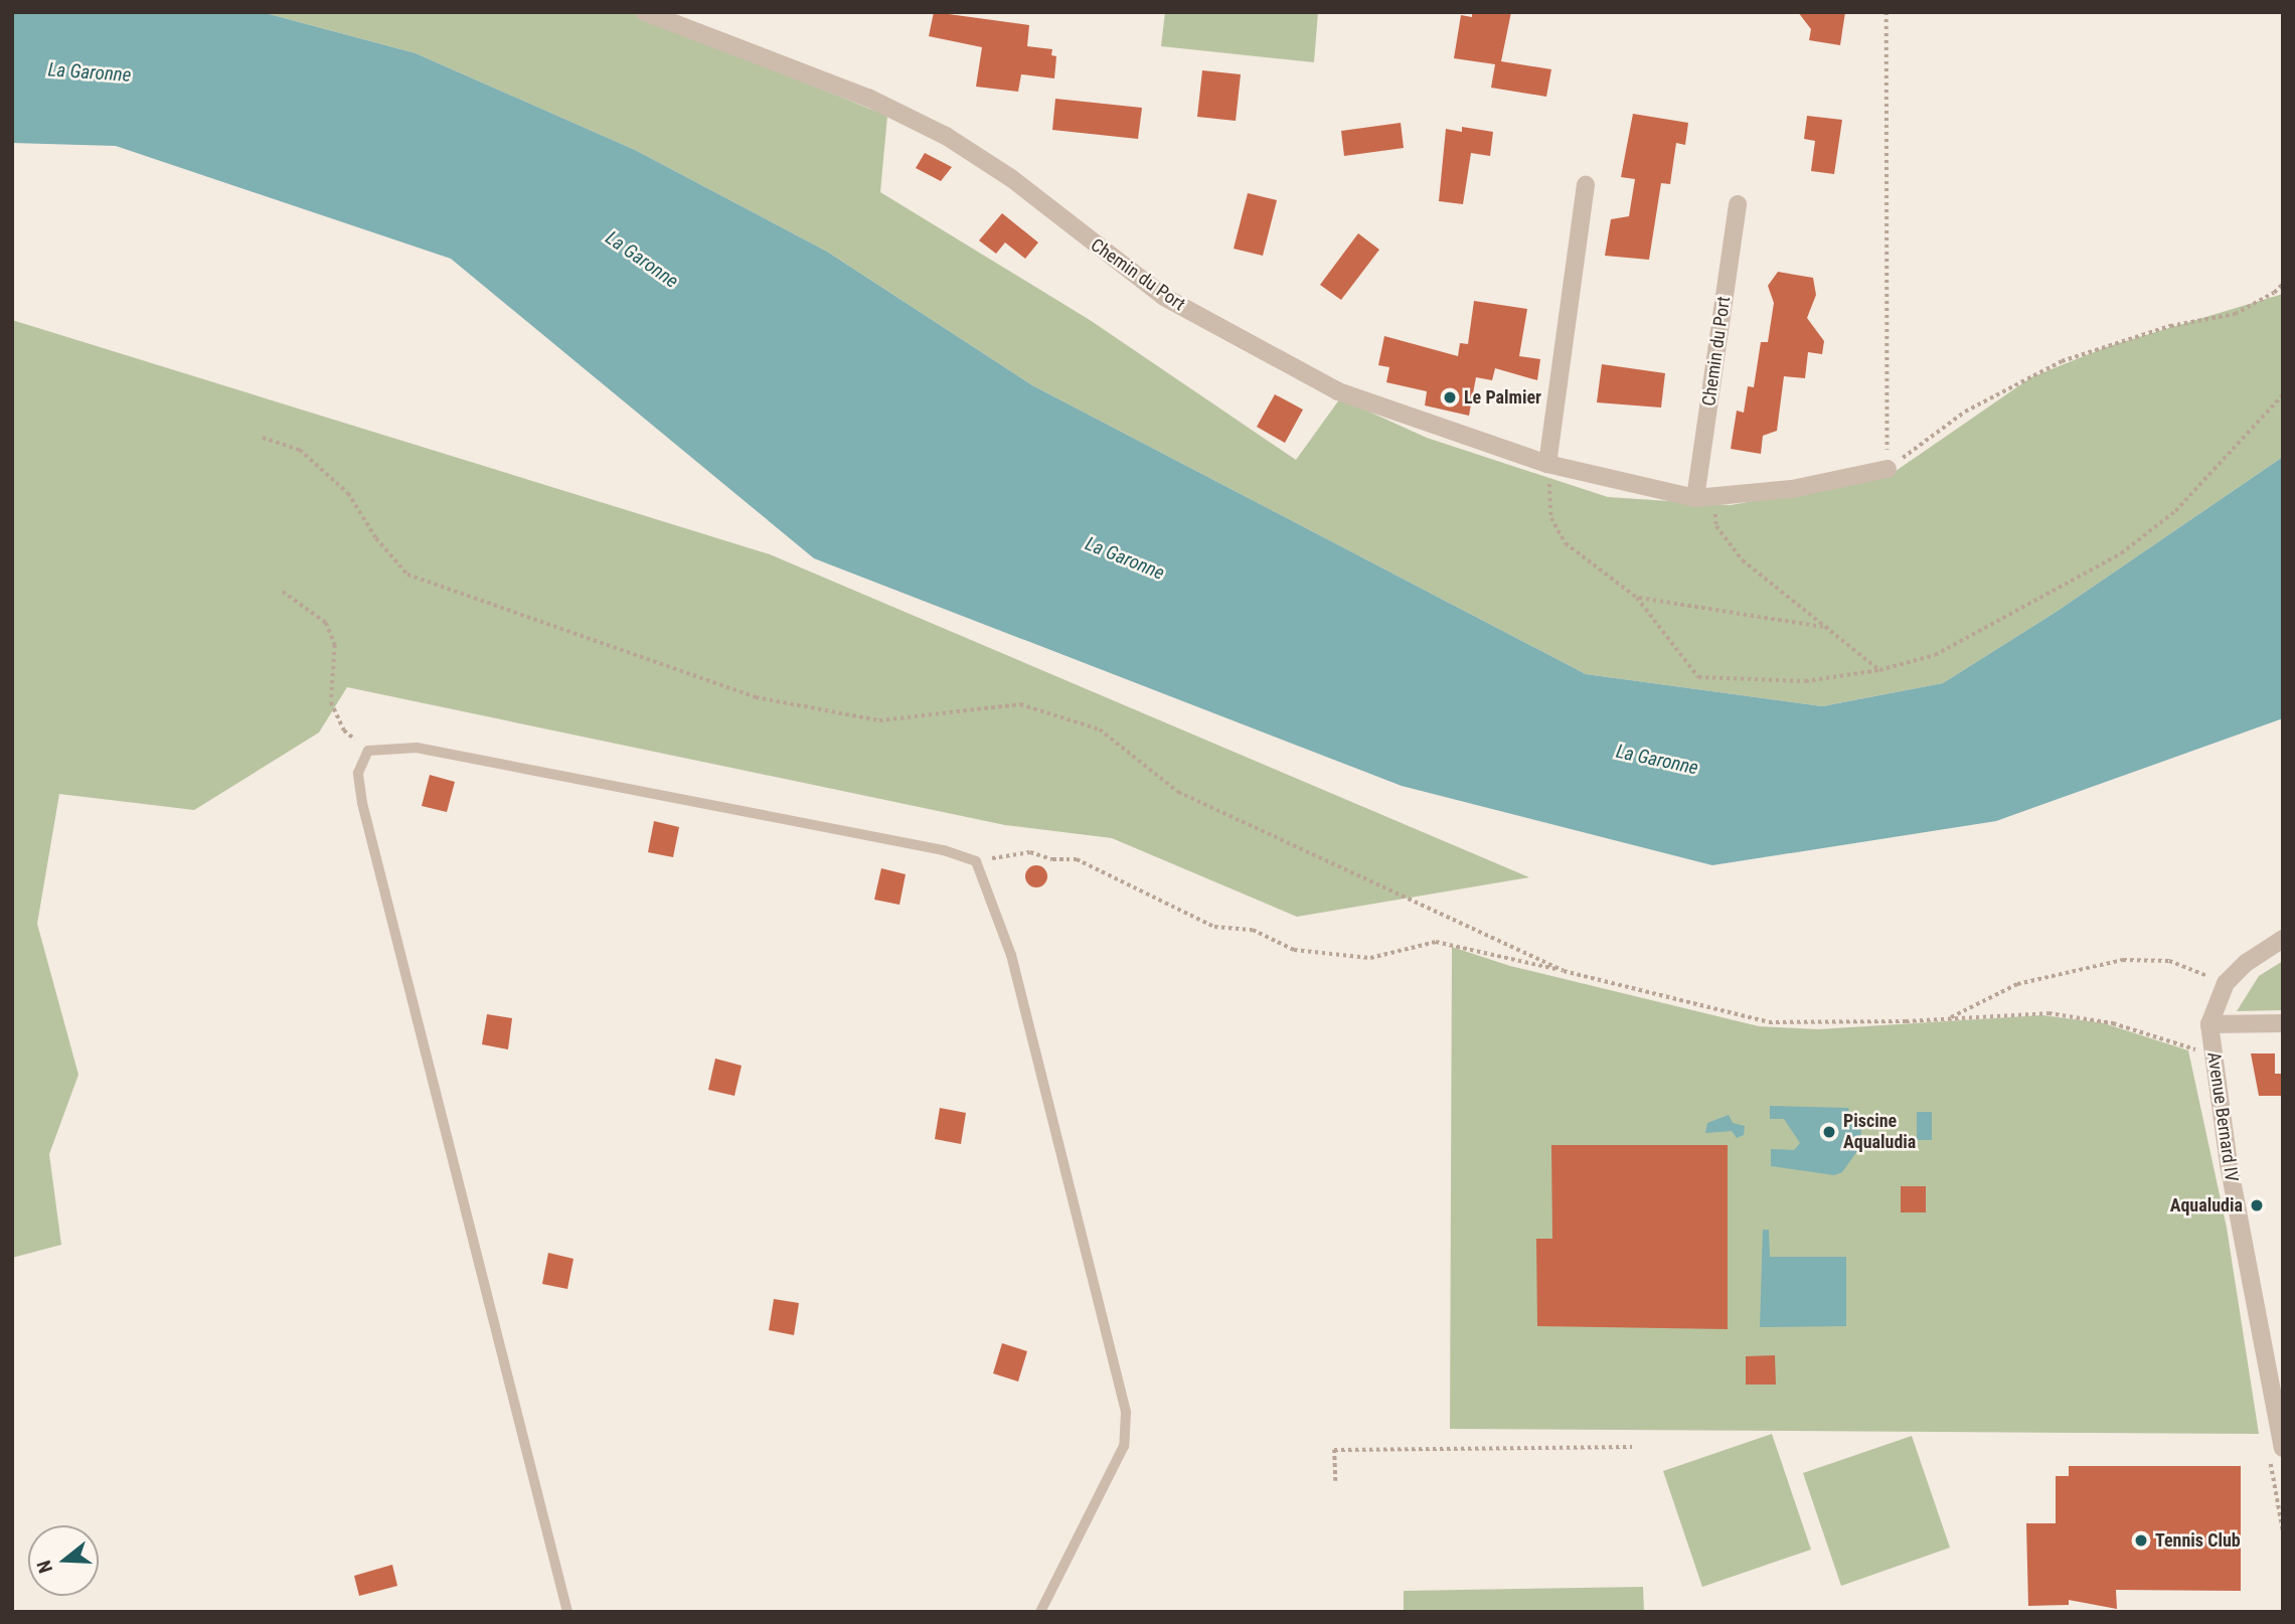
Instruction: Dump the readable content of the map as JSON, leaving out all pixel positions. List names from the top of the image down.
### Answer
{
  "streets": {
    "street": ["Chemin du Port", "Avenue Bernard IV"]
  },
  "water": ["La Garonne"],
  "places": [
    "Le Palmier",
    "Piscine Aqualudia",
    "Aqualudia",
    "Tennis Club"
  ],
  "north": "left"
}
